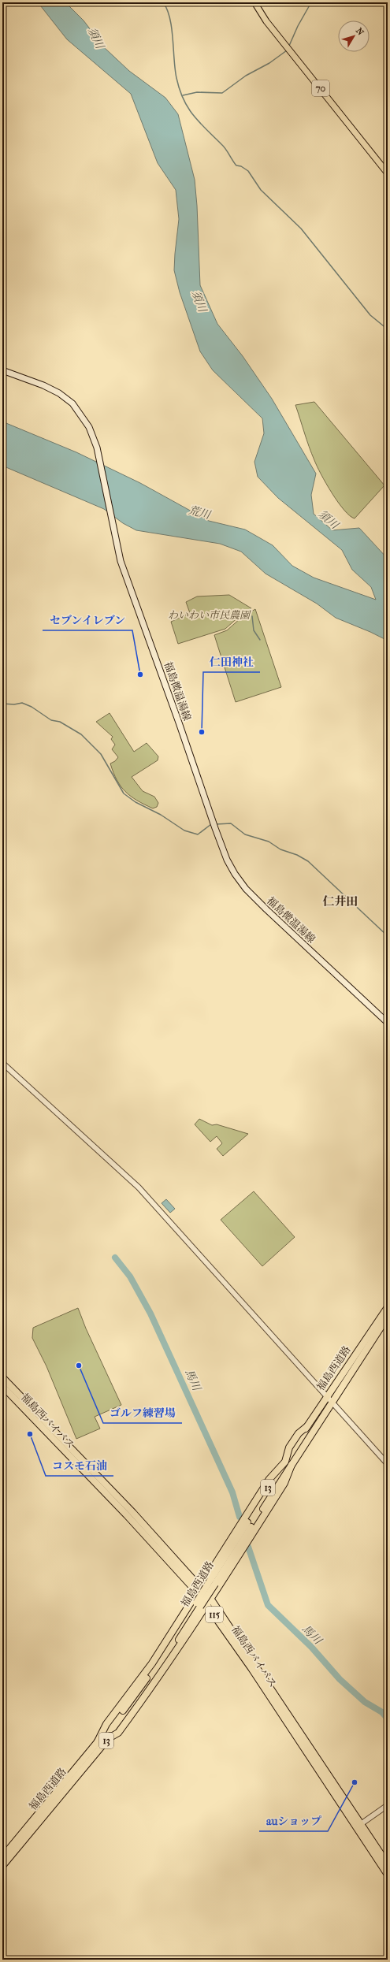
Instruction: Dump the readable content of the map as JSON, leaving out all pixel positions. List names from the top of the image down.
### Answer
{
  "streets": {
    "highway": [
      "福島西道路",
      "福島西バイパス",
      "13",
      "115"
    ],
    "main road": ["70", "福島微温湯線"]
  },
  "districts": ["仁井田"],
  "water": ["須川", "荒川", "馬川"],
  "parks": ["わいわい市民農園"],
  "places": [
    "セブンイレブン",
    "仁田神社",
    "ゴルフ練習場",
    "コスモ石油",
    "auショップ"
  ],
  "north": "top right"
}
